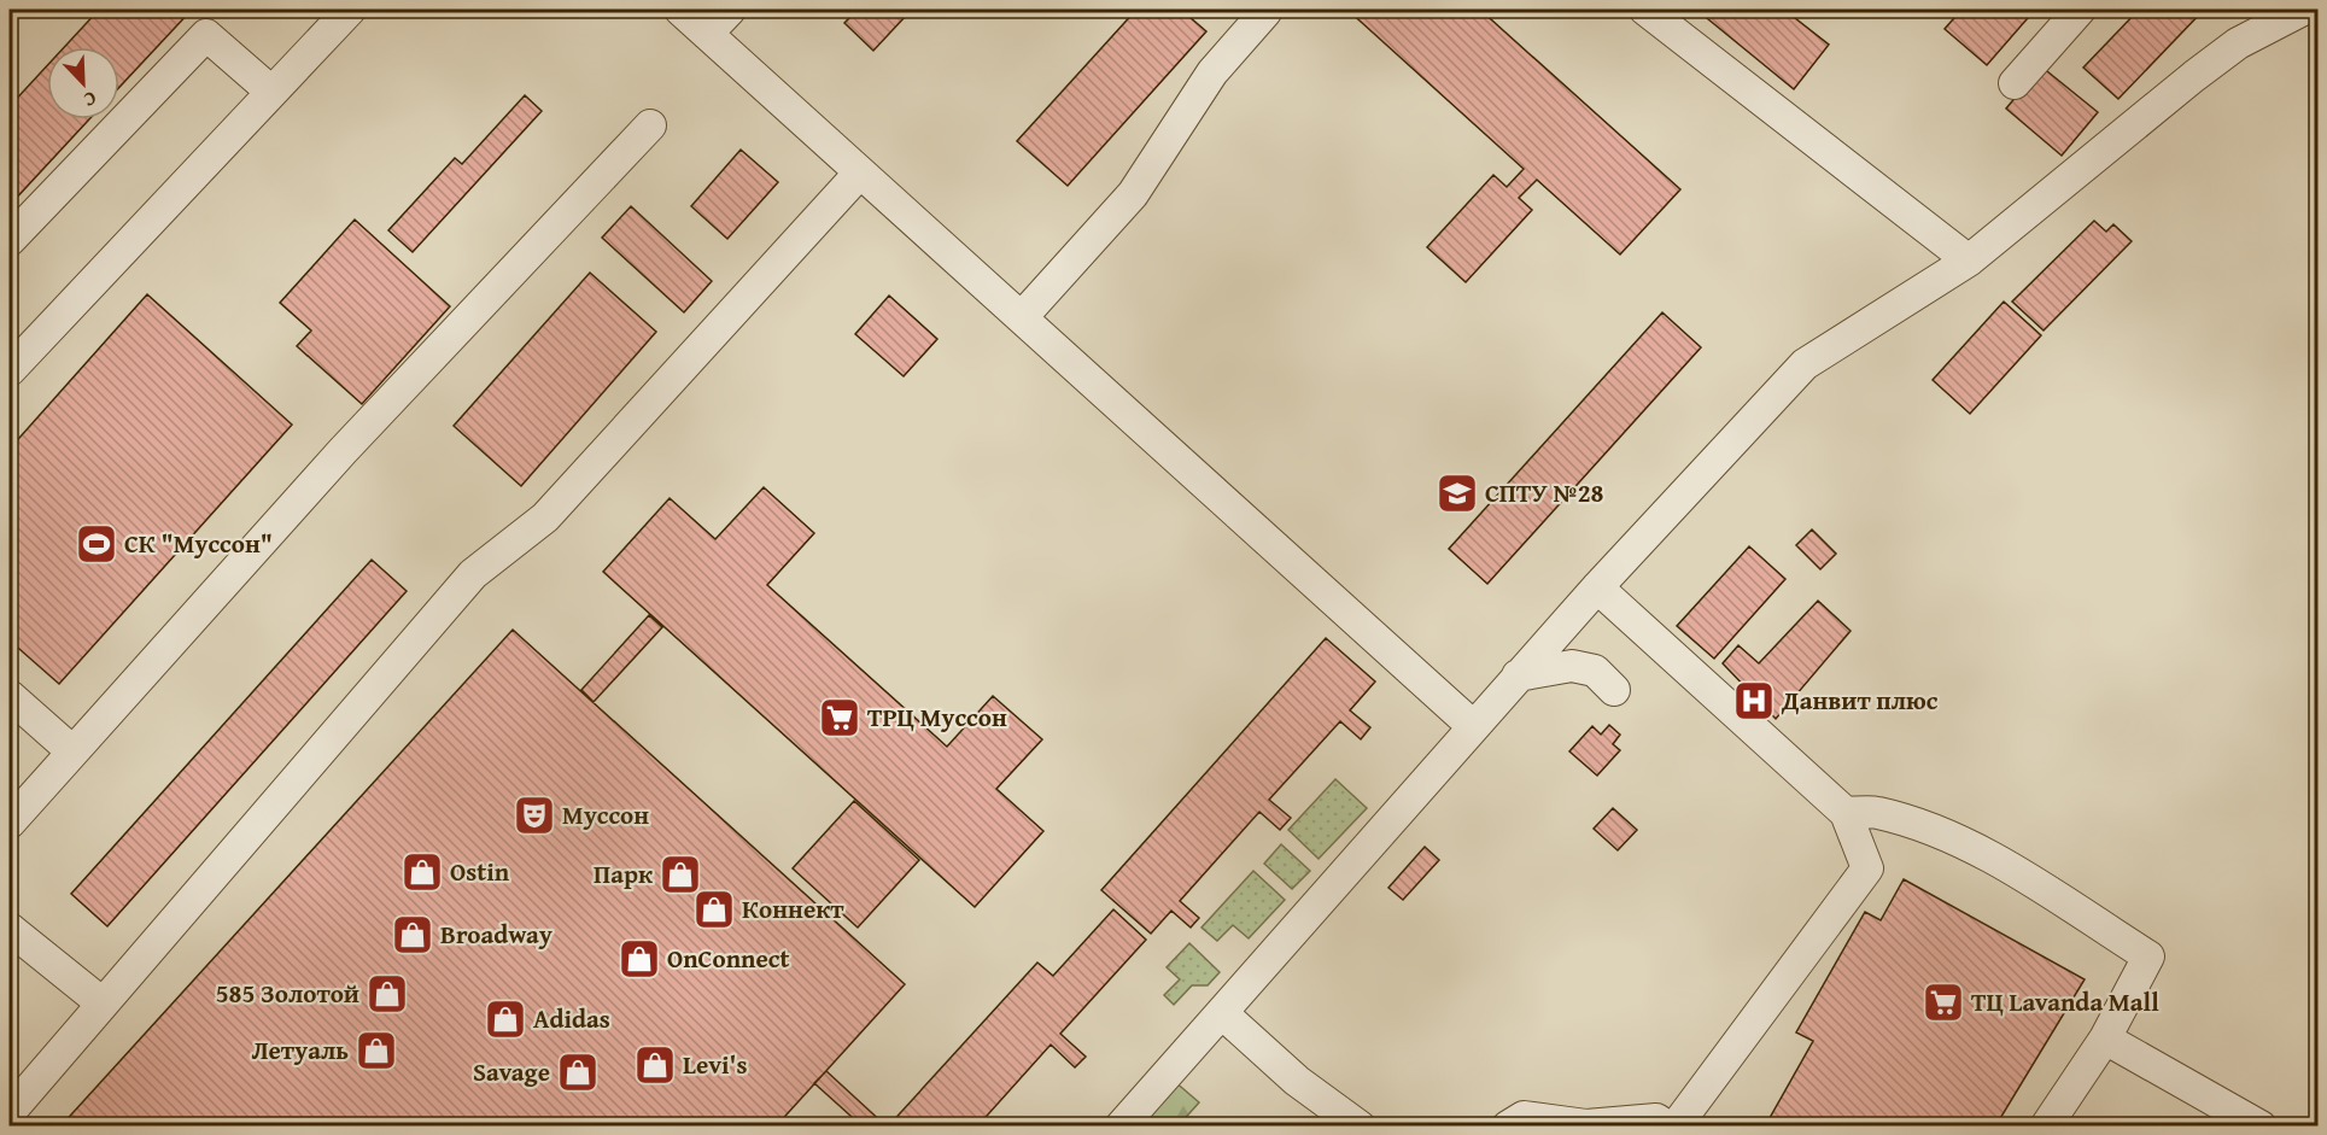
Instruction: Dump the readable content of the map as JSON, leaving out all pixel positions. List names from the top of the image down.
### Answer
{
  "places": {
    "school or university": ["СПТУ №28"],
    "sports": ["СК \"Муссон\""],
    "hospital": ["Данвит плюс"],
    "supermarket": ["ТРЦ Муссон", "ТЦ Lavanda Mall"],
    "theatre": ["Муссон"],
    "shop": [
      "Ostin",
      "Парк",
      "Коннект",
      "Broadway",
      "OnConnect",
      "585 Золотой",
      "Adidas",
      "Летуаль",
      "Levi's",
      "Savage"
    ]
  },
  "north": "bottom right"
}
